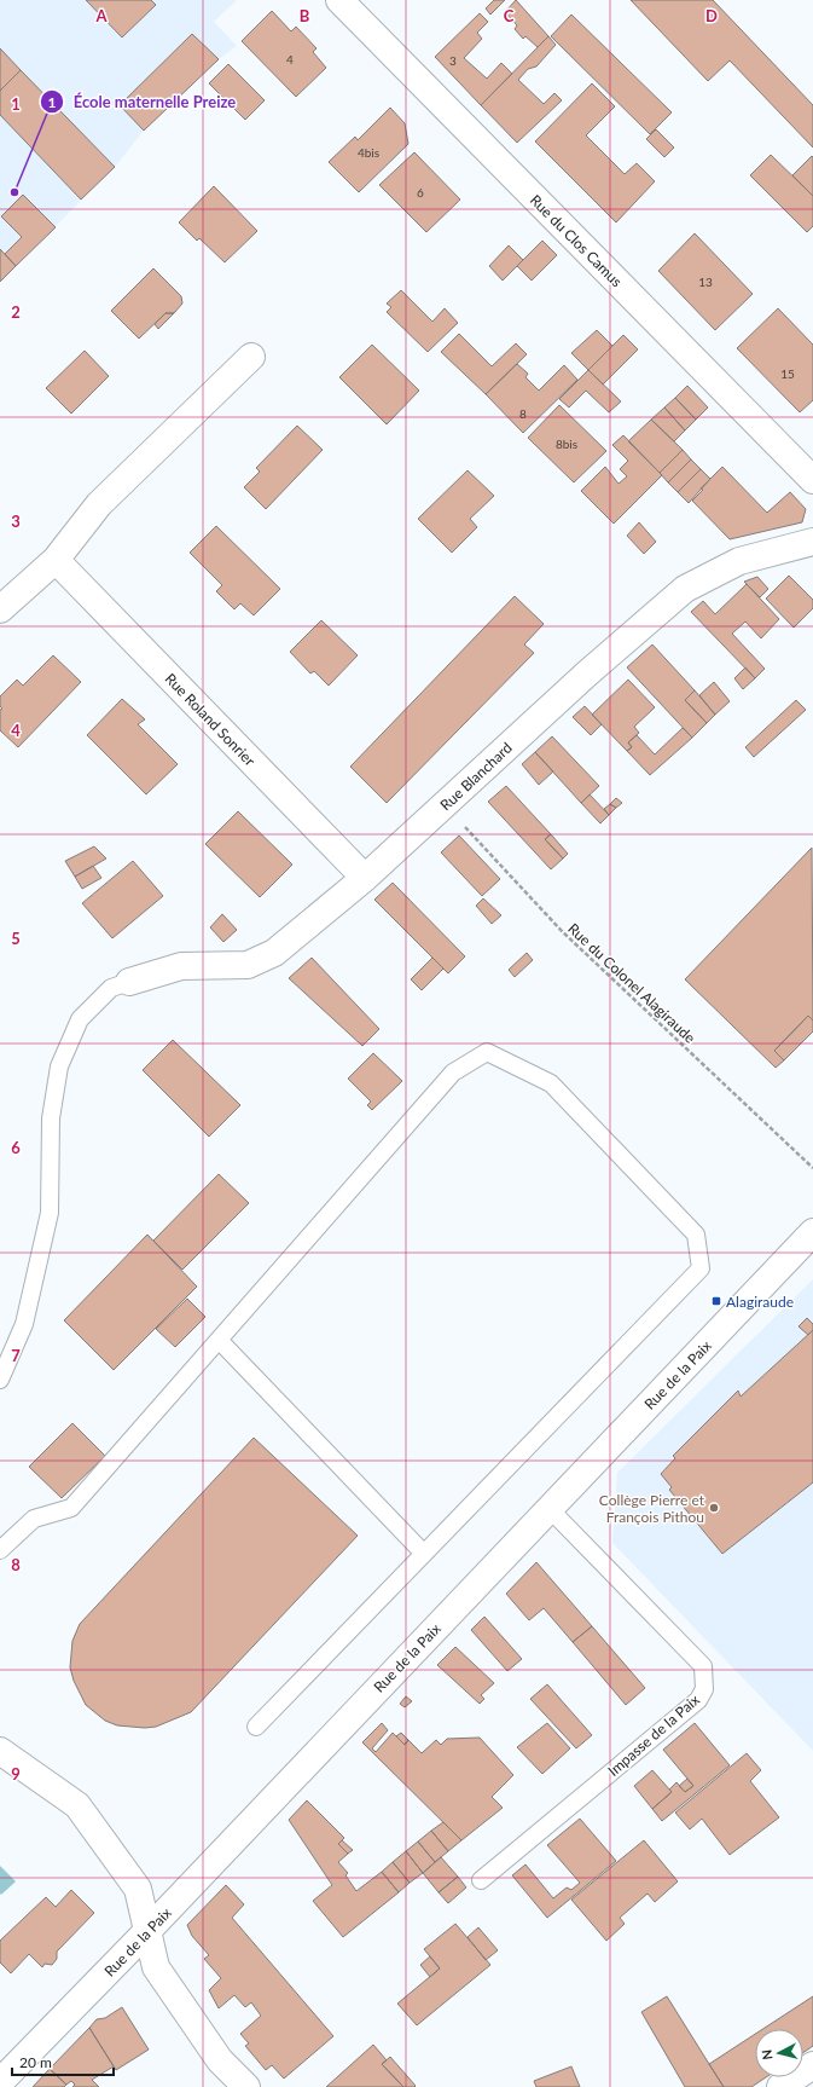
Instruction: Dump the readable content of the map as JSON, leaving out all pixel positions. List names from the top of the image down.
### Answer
{
  "streets": {
    "street": [
      "Rue du Clos Camus",
      "Rue Roland Sonrier",
      "Rue Blanchard",
      "Rue de la Paix"
    ],
    "lane": ["Impasse de la Paix"],
    "path": ["Rue du Colonel Alagiraude"]
  },
  "crossings": [
    ["Rue Roland Sonrier", "Rue Blanchard"],
    ["Rue Blanchard", "Rue du Colonel Alagiraude"],
    ["Rue de la Paix", "Impasse de la Paix"]
  ],
  "places": {
    "other": ["École maternelle Preize", "Collège Pierre et François Pithou"],
    "transit": ["Alagiraude"]
  },
  "house_numbers": [
    "4",
    "3",
    "4bis",
    "6",
    "13",
    "15",
    "8",
    "8bis"
  ],
  "scale_bar": "20 m",
  "north": "left",
  "grid": {
    "columns": [
      "A",
      "B",
      "C",
      "D"
    ],
    "rows": [
      "1",
      "2",
      "3",
      "4",
      "5",
      "6",
      "7",
      "8",
      "9"
    ]
  }
}
